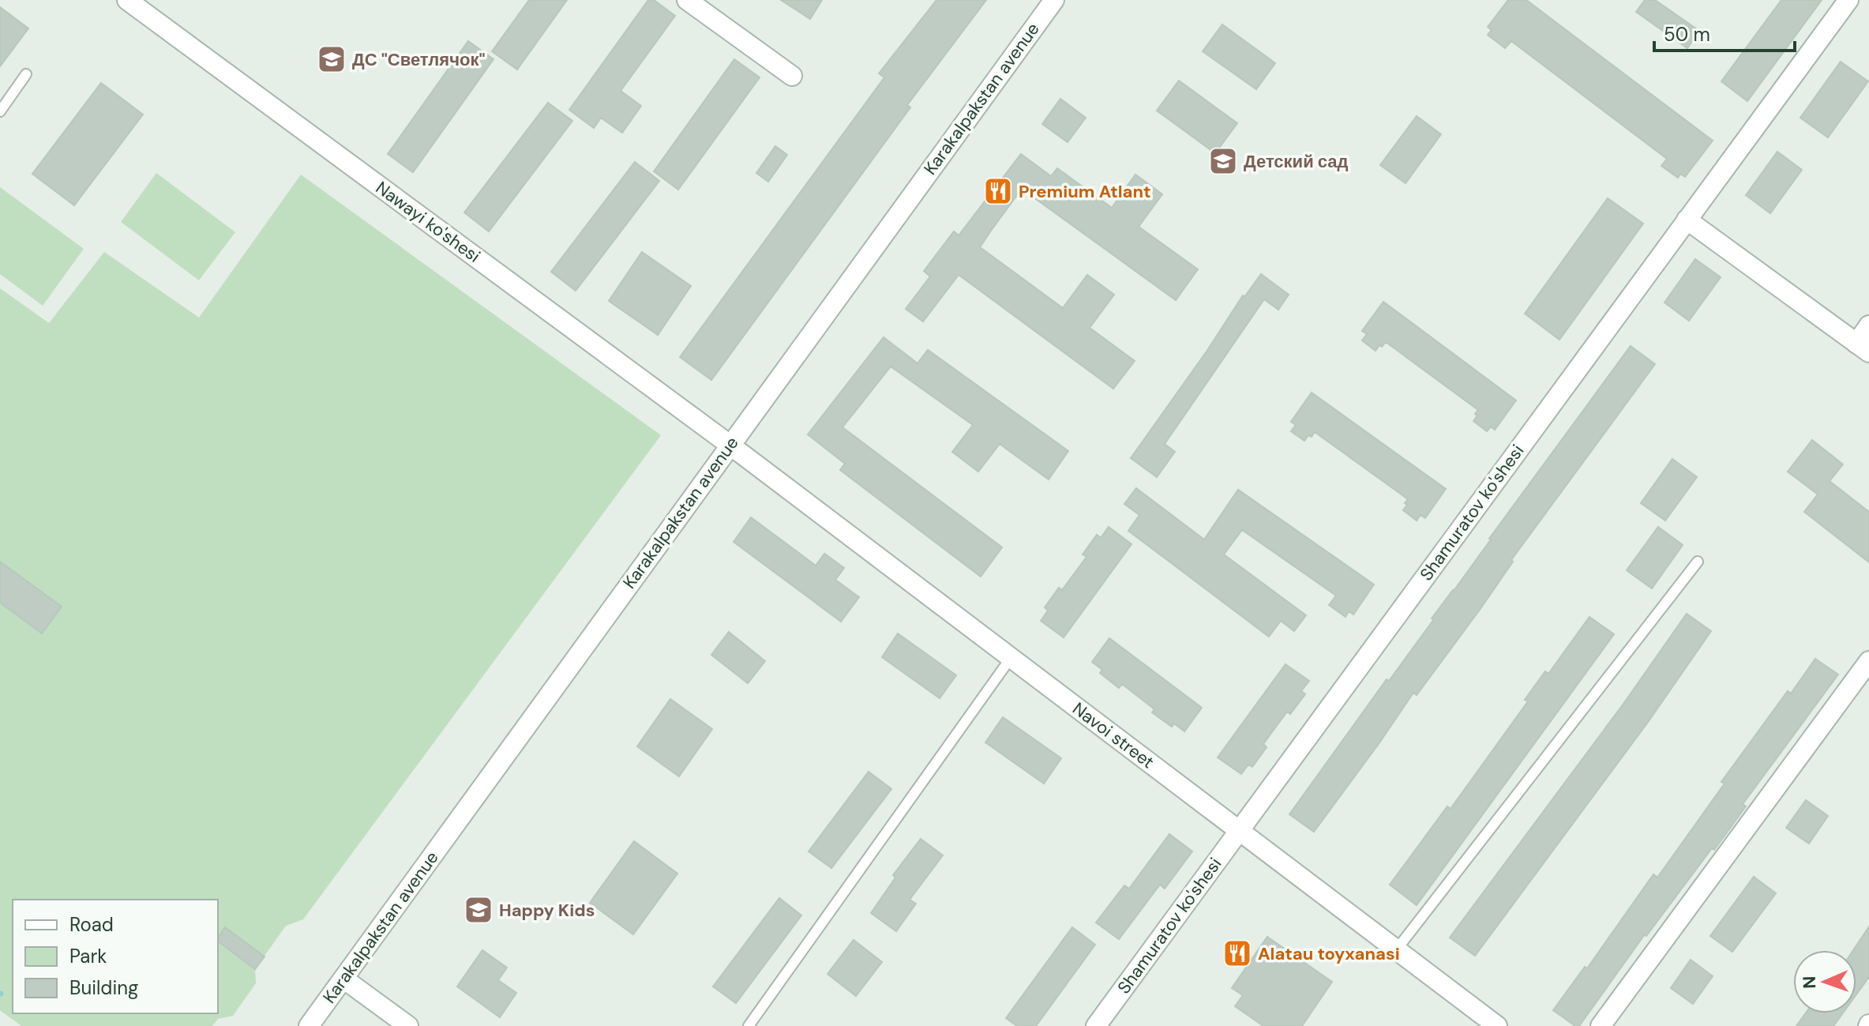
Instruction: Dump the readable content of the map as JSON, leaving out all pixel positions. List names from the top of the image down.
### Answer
{
  "streets": {
    "street": [
      "Karakalpakstan avenue",
      "Nawayi ko'shesi",
      "Shamuratov ko'shesi",
      "Navoi street"
    ]
  },
  "crossings": [
    ["Karakalpakstan avenue", "Nawayi ko'shesi"],
    ["Karakalpakstan avenue", "Navoi street"],
    ["Nawayi ko'shesi", "Navoi street"],
    ["Shamuratov ko'shesi", "Navoi street"]
  ],
  "places": {
    "school or university": ["ДС \"Светлячок\"", "Детский сад", "Happy Kids"],
    "restaurant": ["Premium Atlant", "Alatau toyxanasi"]
  },
  "legend": ["Road", "Park", "Building"],
  "scale_bar": "50 m",
  "north": "left"
}
